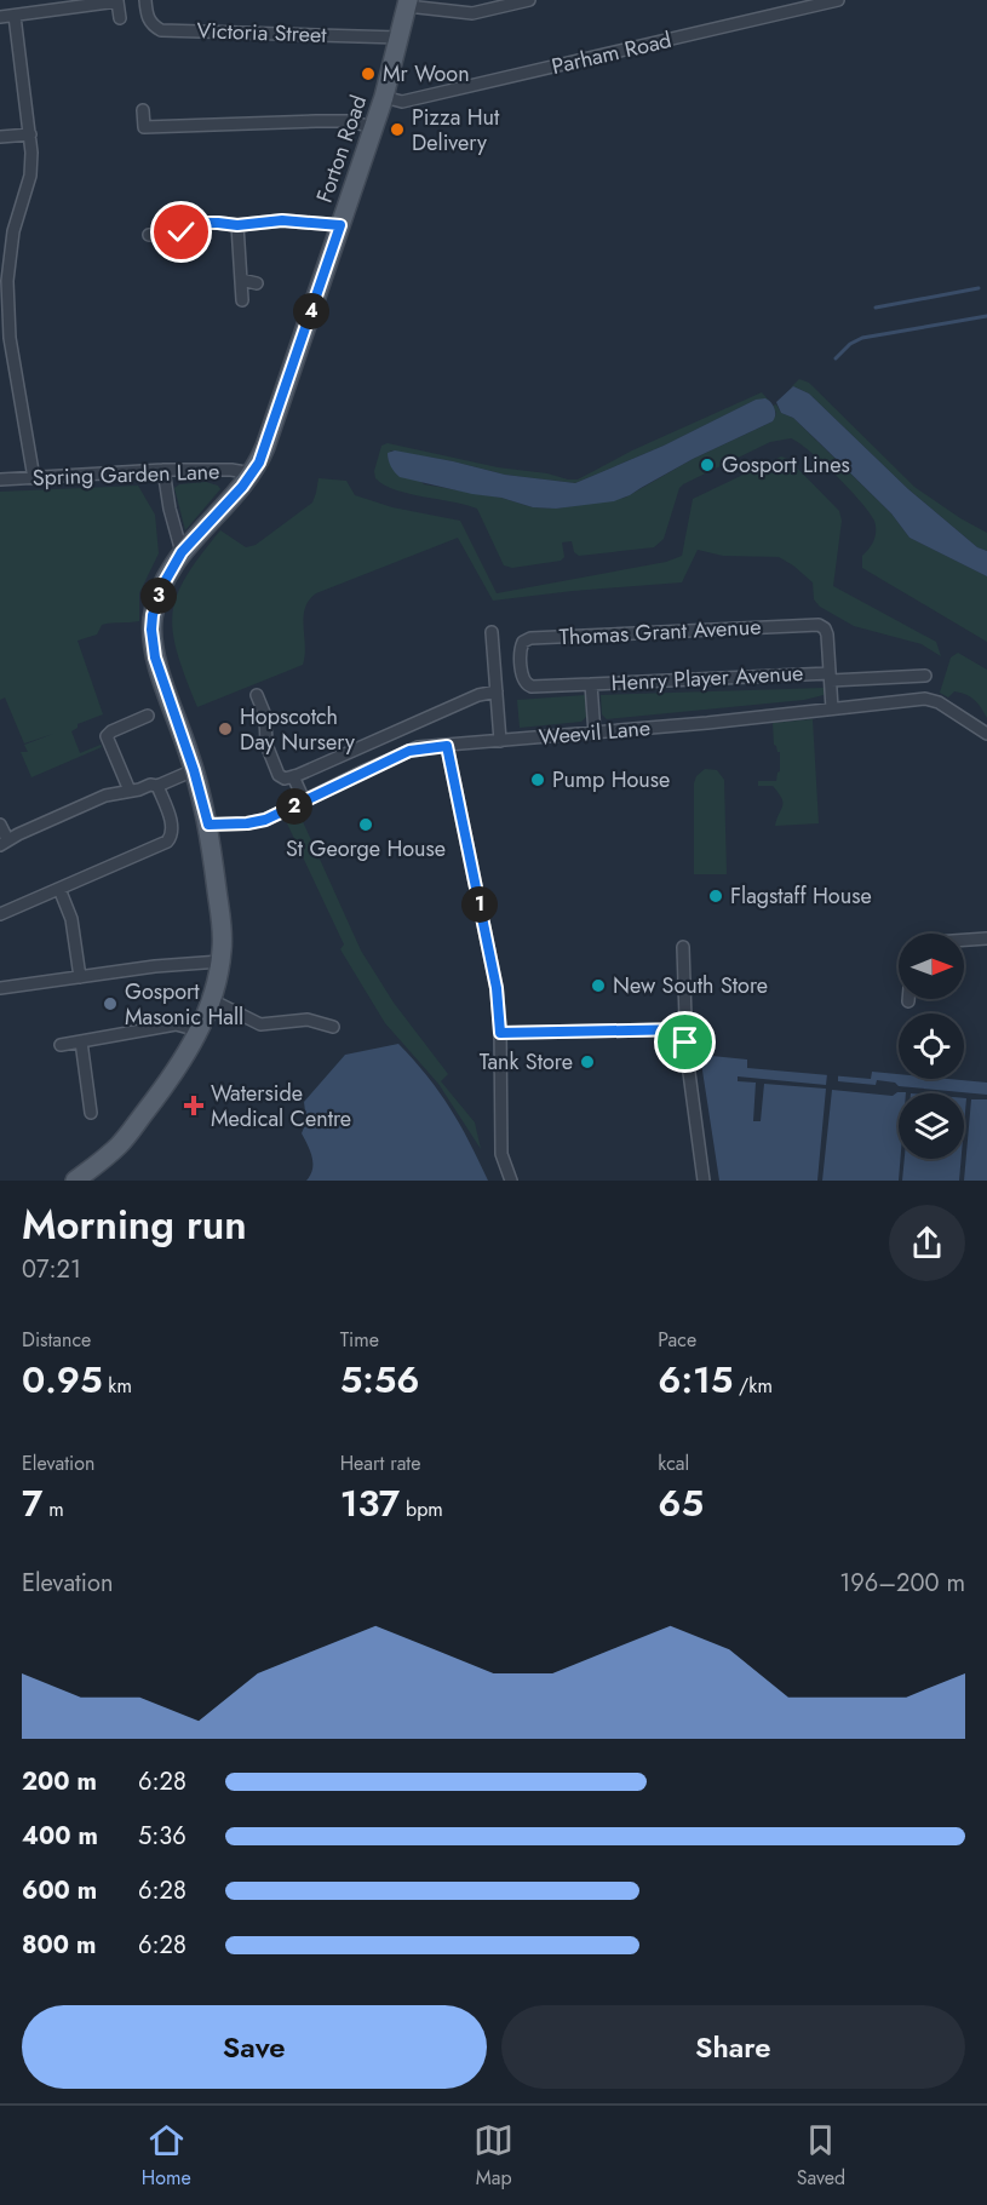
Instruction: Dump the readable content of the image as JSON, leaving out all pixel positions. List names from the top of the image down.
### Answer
{
  "streets": {
    "main road": ["Forton Road"],
    "street": [
      "Victoria Street",
      "Parham Road",
      "Spring Garden Lane",
      "Thomas Grant Avenue",
      "Henry Player Avenue",
      "Weevil Lane"
    ]
  },
  "crossings": [
    ["Victoria Street", "Forton Road"],
    ["Parham Road", "Forton Road"],
    ["Forton Road", "Spring Garden Lane"],
    ["Forton Road", "Weevil Lane"],
    ["Thomas Grant Avenue", "Henry Player Avenue"],
    ["Thomas Grant Avenue", "Weevil Lane"],
    ["Henry Player Avenue", "Weevil Lane"]
  ],
  "places": {
    "other": [
      "Mr Woon",
      "Pizza Hut Delivery",
      "Gosport Lines",
      "Hopscotch Day Nursery",
      "Pump House",
      "St George House",
      "Flagstaff House",
      "New South Store",
      "Gosport Masonic Hall",
      "Tank Store"
    ],
    "health": ["Waterside Medical Centre"]
  },
  "north": "right",
  "page": {
    "pins": [
      "4",
      "3",
      "2",
      "1"
    ],
    "heading": ["Morning run", "07:21"],
    "stats": [
      ["Distance", "0.95 km"],
      ["Time", "5:56"],
      ["Pace", "6:15 /km"],
      ["Elevation", "7 m"],
      ["Heart rate", "137 bpm"],
      ["kcal", "65"]
    ],
    "chart": ["Elevation", "196–200 m"],
    "list": [
      {
        "name": "200 m",
        "note": "6:28"
      },
      {
        "name": "400 m",
        "note": "5:36"
      },
      {
        "name": "600 m",
        "note": "6:28"
      },
      {
        "name": "800 m",
        "note": "6:28"
      }
    ],
    "buttons": ["Save", "Share"],
    "tabs": ["Home", "Map", "Saved"]
  }
}
